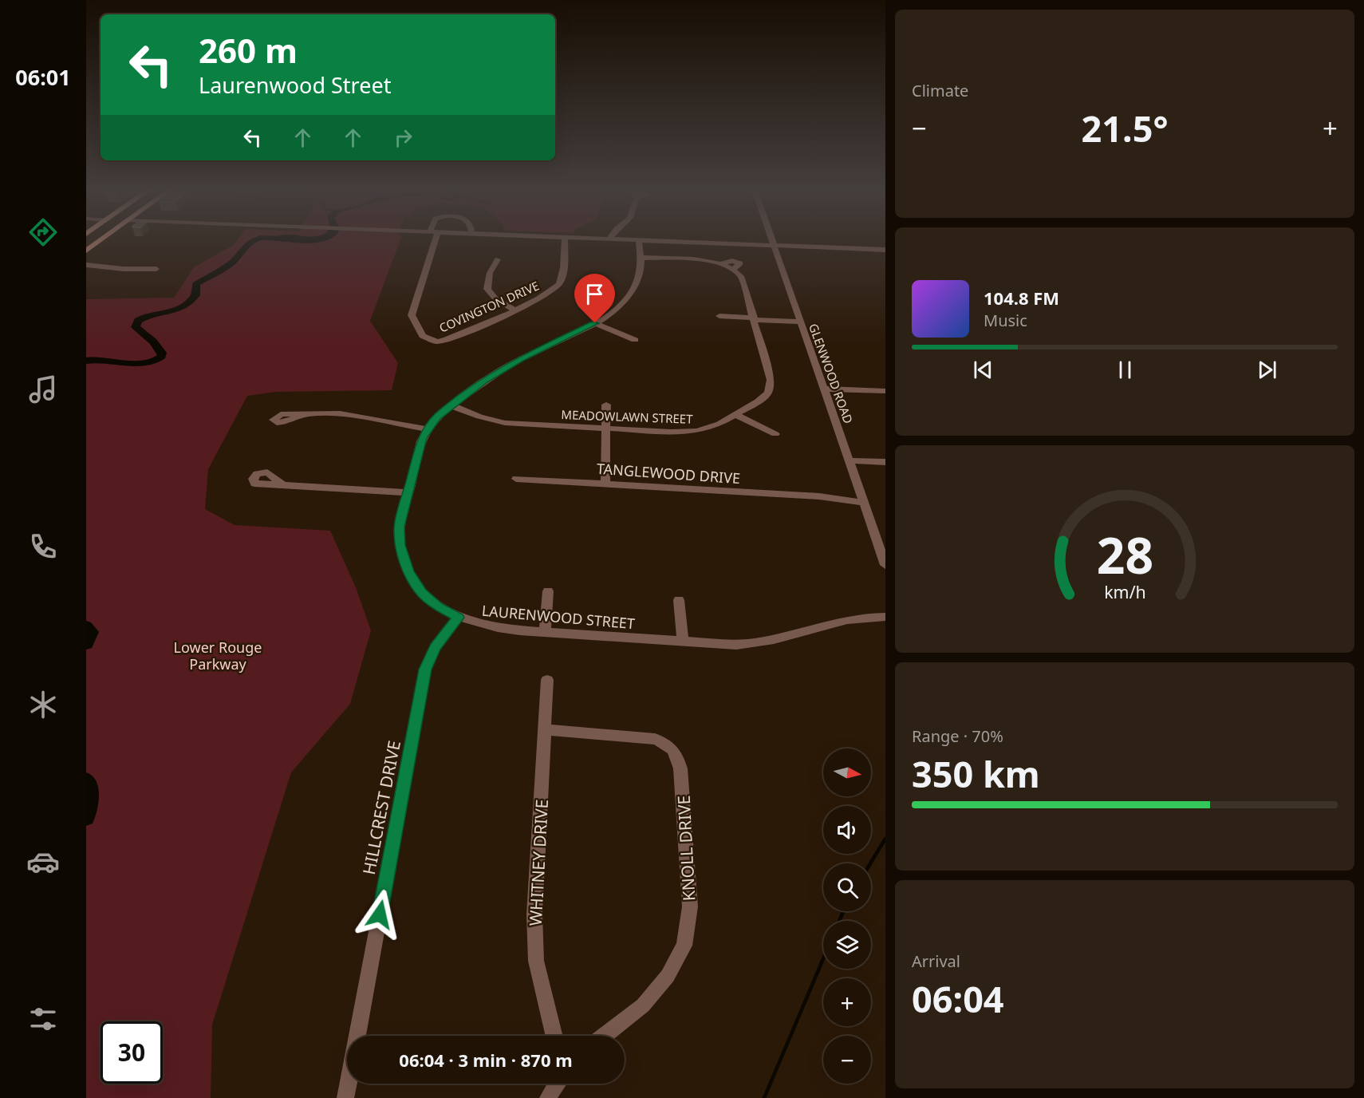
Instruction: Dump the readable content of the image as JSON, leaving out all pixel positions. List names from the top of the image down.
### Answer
{
  "streets": {
    "street": [
      "COVINGTON DRIVE",
      "GLENWOOD ROAD",
      "MEADOWLAWN STREET",
      "TANGLEWOOD DRIVE",
      "LAURENWOOD STREET",
      "HILLCREST DRIVE",
      "KNOLL DRIVE",
      "WHITNEY DRIVE"
    ]
  },
  "crossings": [
    ["GLENWOOD ROAD", "TANGLEWOOD DRIVE"],
    ["MEADOWLAWN STREET", "LAURENWOOD STREET"],
    ["LAURENWOOD STREET", "HILLCREST DRIVE"],
    ["KNOLL DRIVE", "WHITNEY DRIVE"]
  ],
  "parks": ["Lower Rouge Parkway"],
  "north": "right",
  "page": {
    "tabs": "06:01",
    "tile": [
      "Climate",
      ["Range · 70%", "350 km"],
      ["Arrival", "06:04"]
    ],
    "turn": ["260 m", "Laurenwood Street"],
    "heat": ["−", "21.5°", "+"],
    "song": ["104.8 FM", "Music"],
    "map_buttons": ["+", "−"],
    "limit": "30",
    "trip": "06:04 · 3 min · 870 m",
    "gauge": ["28", "km/h"]
  }
}
